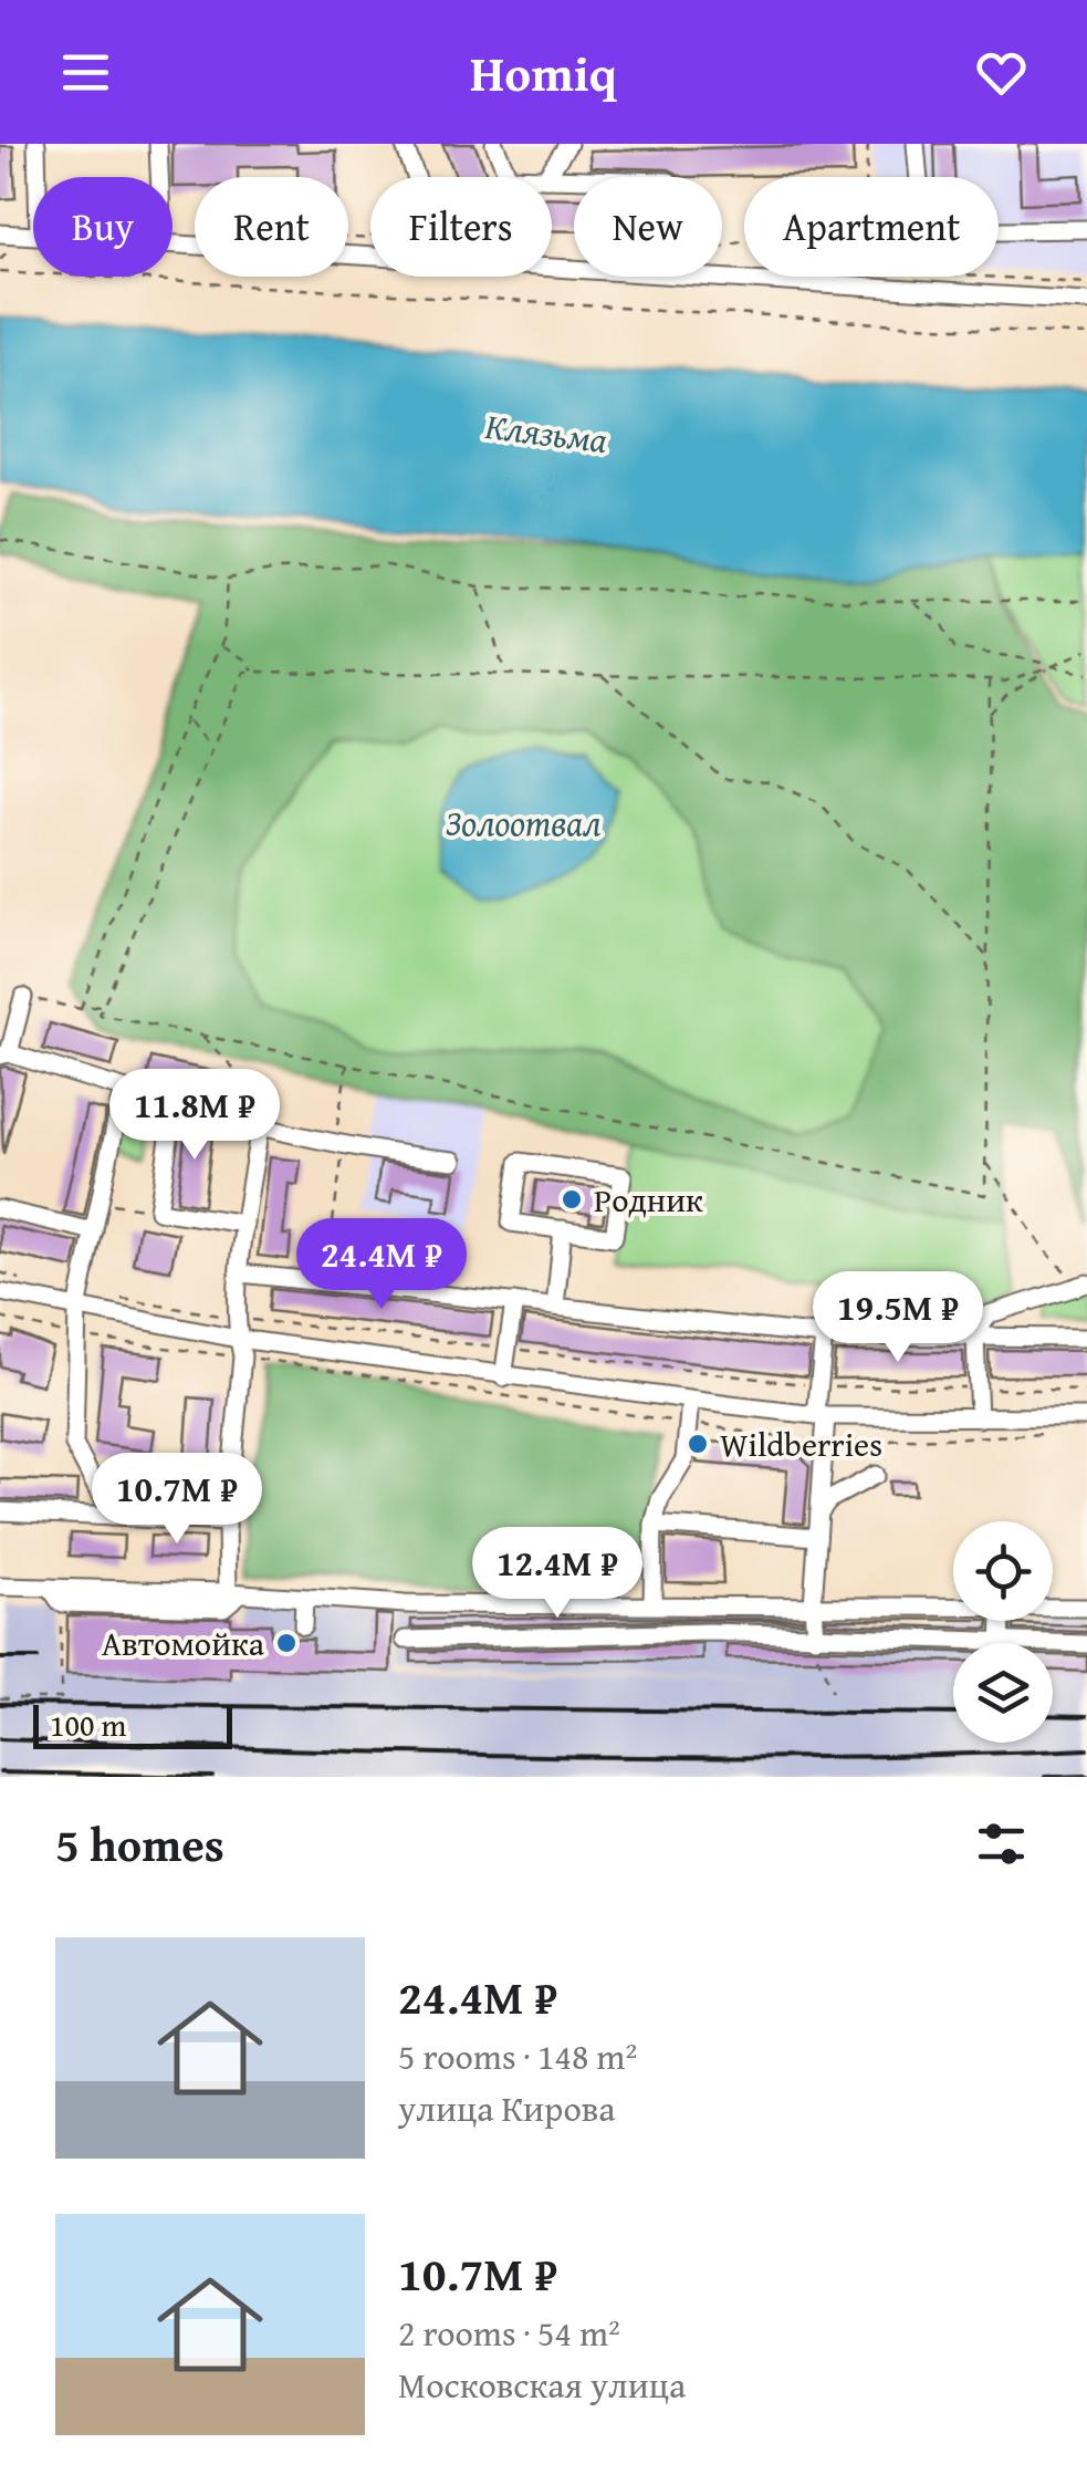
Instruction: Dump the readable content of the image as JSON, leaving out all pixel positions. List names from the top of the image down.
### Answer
{
  "water": ["Клязьма", "Золоотвал"],
  "places": ["Родник", "Wildberries", "Автомойка"],
  "scale_bar": "100 m",
  "page": {
    "header": "Homiq",
    "chip": [
      "Buy",
      "Rent",
      "Filters",
      "New",
      "Apartment"
    ],
    "price": [
      "11.8M ₽",
      "24.4M ₽",
      "19.5M ₽",
      "10.7M ₽",
      "12.4M ₽"
    ],
    "scale": "100 m",
    "heading": "5 homes",
    "list": [
      {
        "name": "24.4M ₽",
        "note": "5 rooms · 148 m² · улица Кирова"
      },
      {
        "name": "10.7M ₽",
        "note": "2 rooms · 54 m² · Московская улица"
      }
    ]
  }
}
